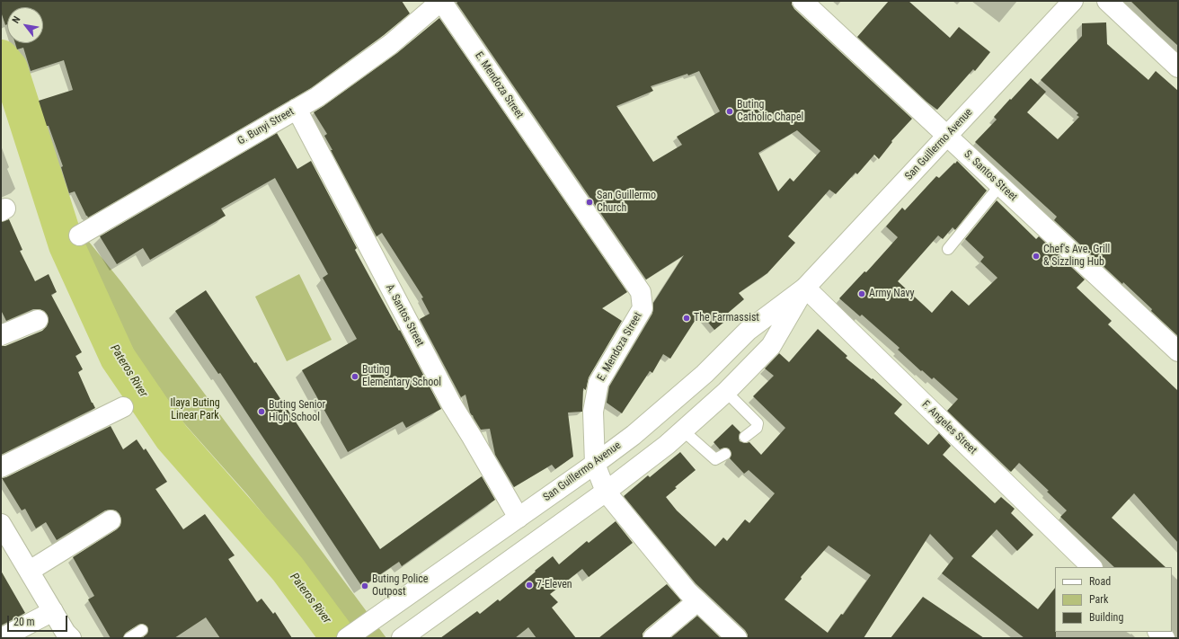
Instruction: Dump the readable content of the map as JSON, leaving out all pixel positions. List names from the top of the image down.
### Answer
{
  "streets": {
    "street": [
      "E. Mendoza Street",
      "G. Bunyi Street",
      "San Guillermo Avenue",
      "S. Santos Street",
      "A. Santos Street",
      "F. Angeles Street"
    ]
  },
  "crossings": [
    ["E. Mendoza Street", "G. Bunyi Street"],
    ["E. Mendoza Street", "San Guillermo Avenue"],
    ["G. Bunyi Street", "A. Santos Street"],
    ["San Guillermo Avenue", "S. Santos Street"],
    ["San Guillermo Avenue", "A. Santos Street"],
    ["San Guillermo Avenue", "F. Angeles Street"]
  ],
  "water": ["Pateros River"],
  "parks": ["Ilaya Buting Linear Park"],
  "places": [
    "Buting Catholic Chapel",
    "San Guillermo Church",
    "Chef's Ave. Grill & Sizzling Hub",
    "Army Navy",
    "The Farmassist",
    "Buting Elementary School",
    "Buting Senior High School",
    "7-Eleven",
    "Buting Police Outpost"
  ],
  "legend": ["Road", "Park", "Building"],
  "scale_bar": "20 m",
  "north": "top left"
}
